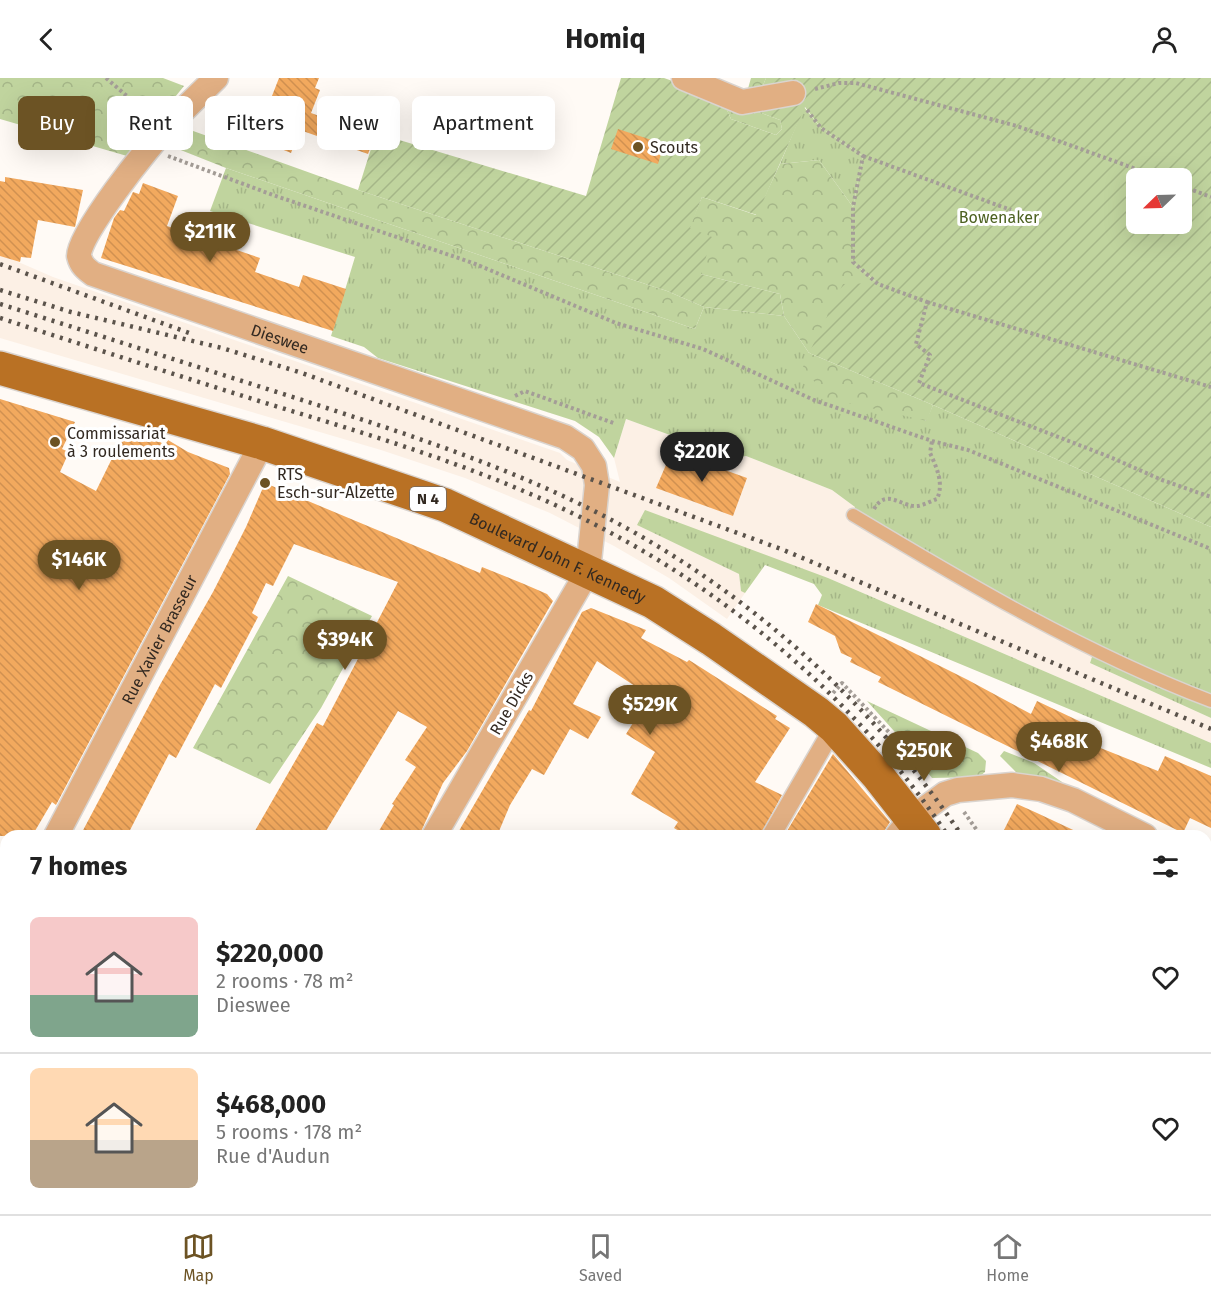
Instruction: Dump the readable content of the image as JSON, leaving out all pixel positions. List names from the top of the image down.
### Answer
{
  "streets": {
    "main road": ["N 4", "Boulevard John F. Kennedy"],
    "street": ["Dieswee", "Rue Xavier Brasseur", "Rue Dicks"]
  },
  "crossings": [
    ["Dieswee", "Boulevard John F. Kennedy"],
    ["Dieswee", "Rue Dicks"],
    ["Boulevard John F. Kennedy", "Rue Xavier Brasseur"],
    ["Boulevard John F. Kennedy", "Rue Dicks"]
  ],
  "parks": ["Bowenaker"],
  "places": ["Scouts", "Commissariat à 3 roulements", "RTS Esch-sur-Alzette"],
  "north": "bottom left",
  "page": {
    "header": "Homiq",
    "chip": [
      "Buy",
      "Rent",
      "Filters",
      "New",
      "Apartment"
    ],
    "price": [
      "$211K",
      "$220K",
      "$146K",
      "$394K",
      "$529K",
      "$468K",
      "$250K"
    ],
    "heading": "7 homes",
    "list": [
      {
        "name": "$220,000",
        "note": "2 rooms · 78 m² · Dieswee"
      },
      {
        "name": "$468,000",
        "note": "5 rooms · 178 m² · Rue d'Audun"
      }
    ],
    "tabs": ["Map", "Saved", "Home"]
  }
}
